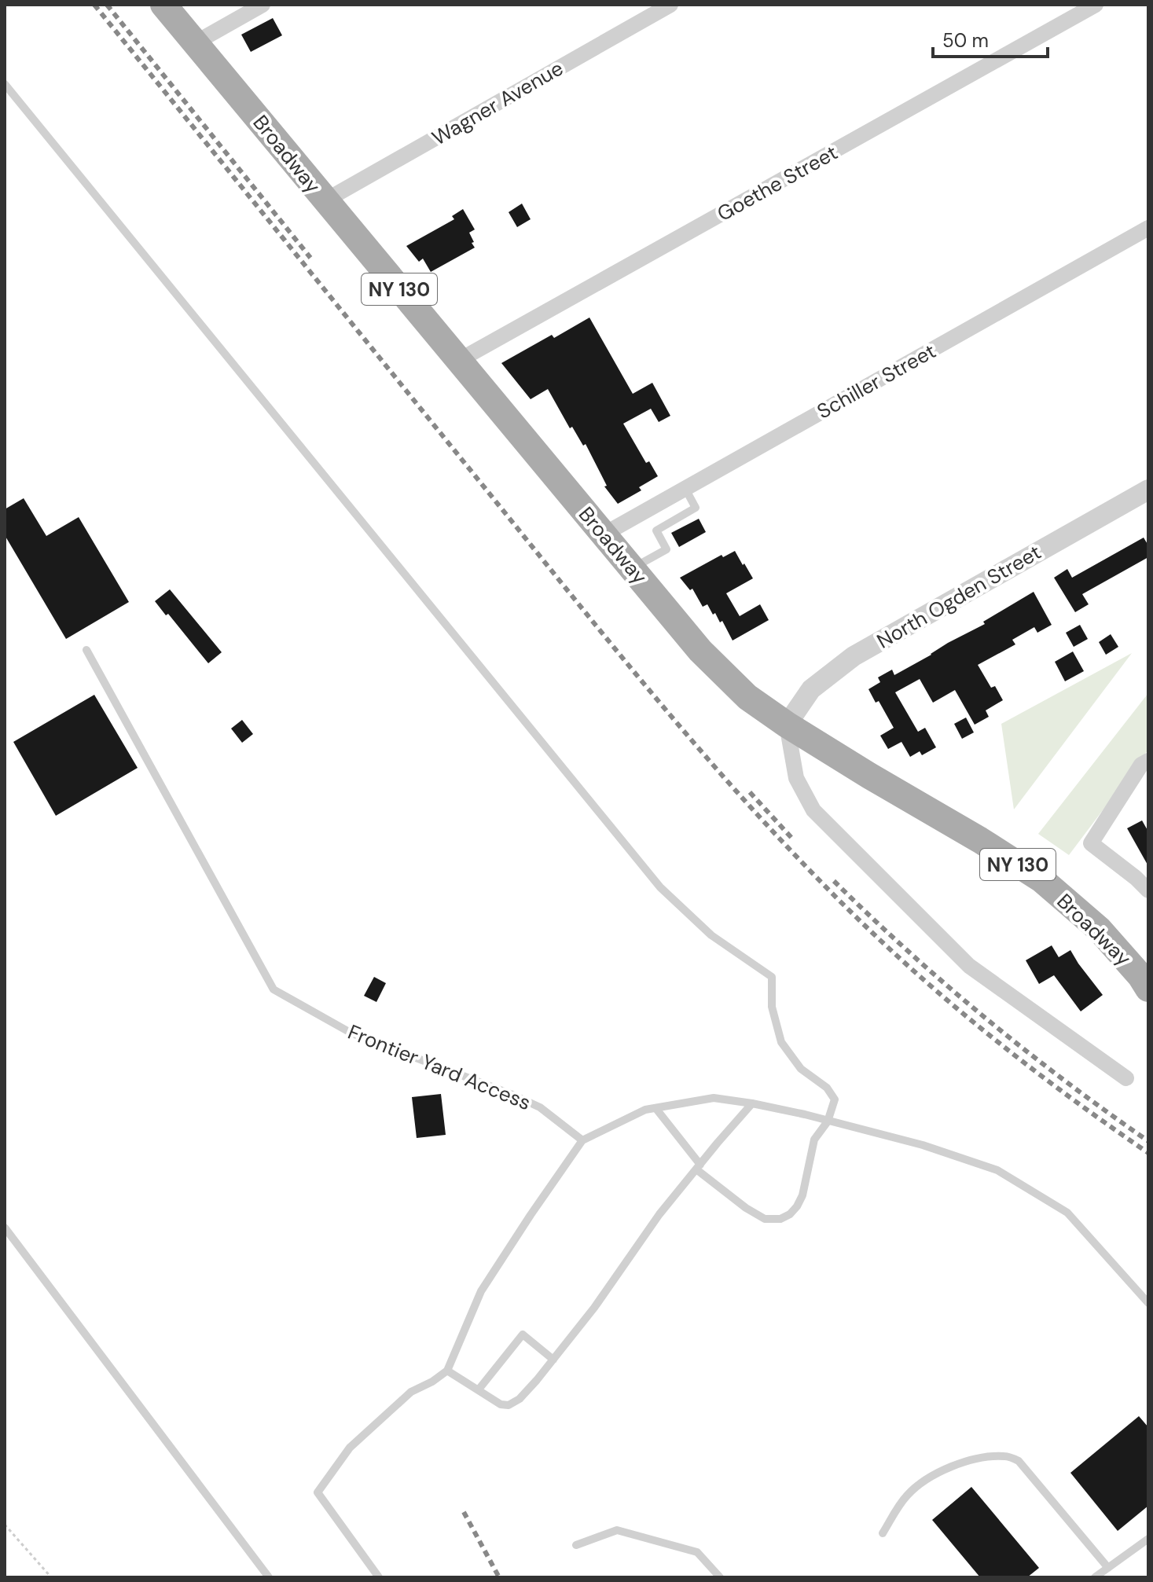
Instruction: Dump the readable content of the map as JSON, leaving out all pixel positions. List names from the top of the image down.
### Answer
{
  "streets": {
    "main road": ["Broadway", "NY 130"],
    "street": [
      "Wagner Avenue",
      "Goethe Street",
      "Schiller Street",
      "North Ogden Street"
    ],
    "lane": ["Frontier Yard Access"]
  },
  "crossings": [
    ["Wagner Avenue", "Broadway"],
    ["Broadway", "Goethe Street"],
    ["Broadway", "Schiller Street"],
    ["Broadway", "North Ogden Street"]
  ],
  "scale_bar": "50 m"
}
